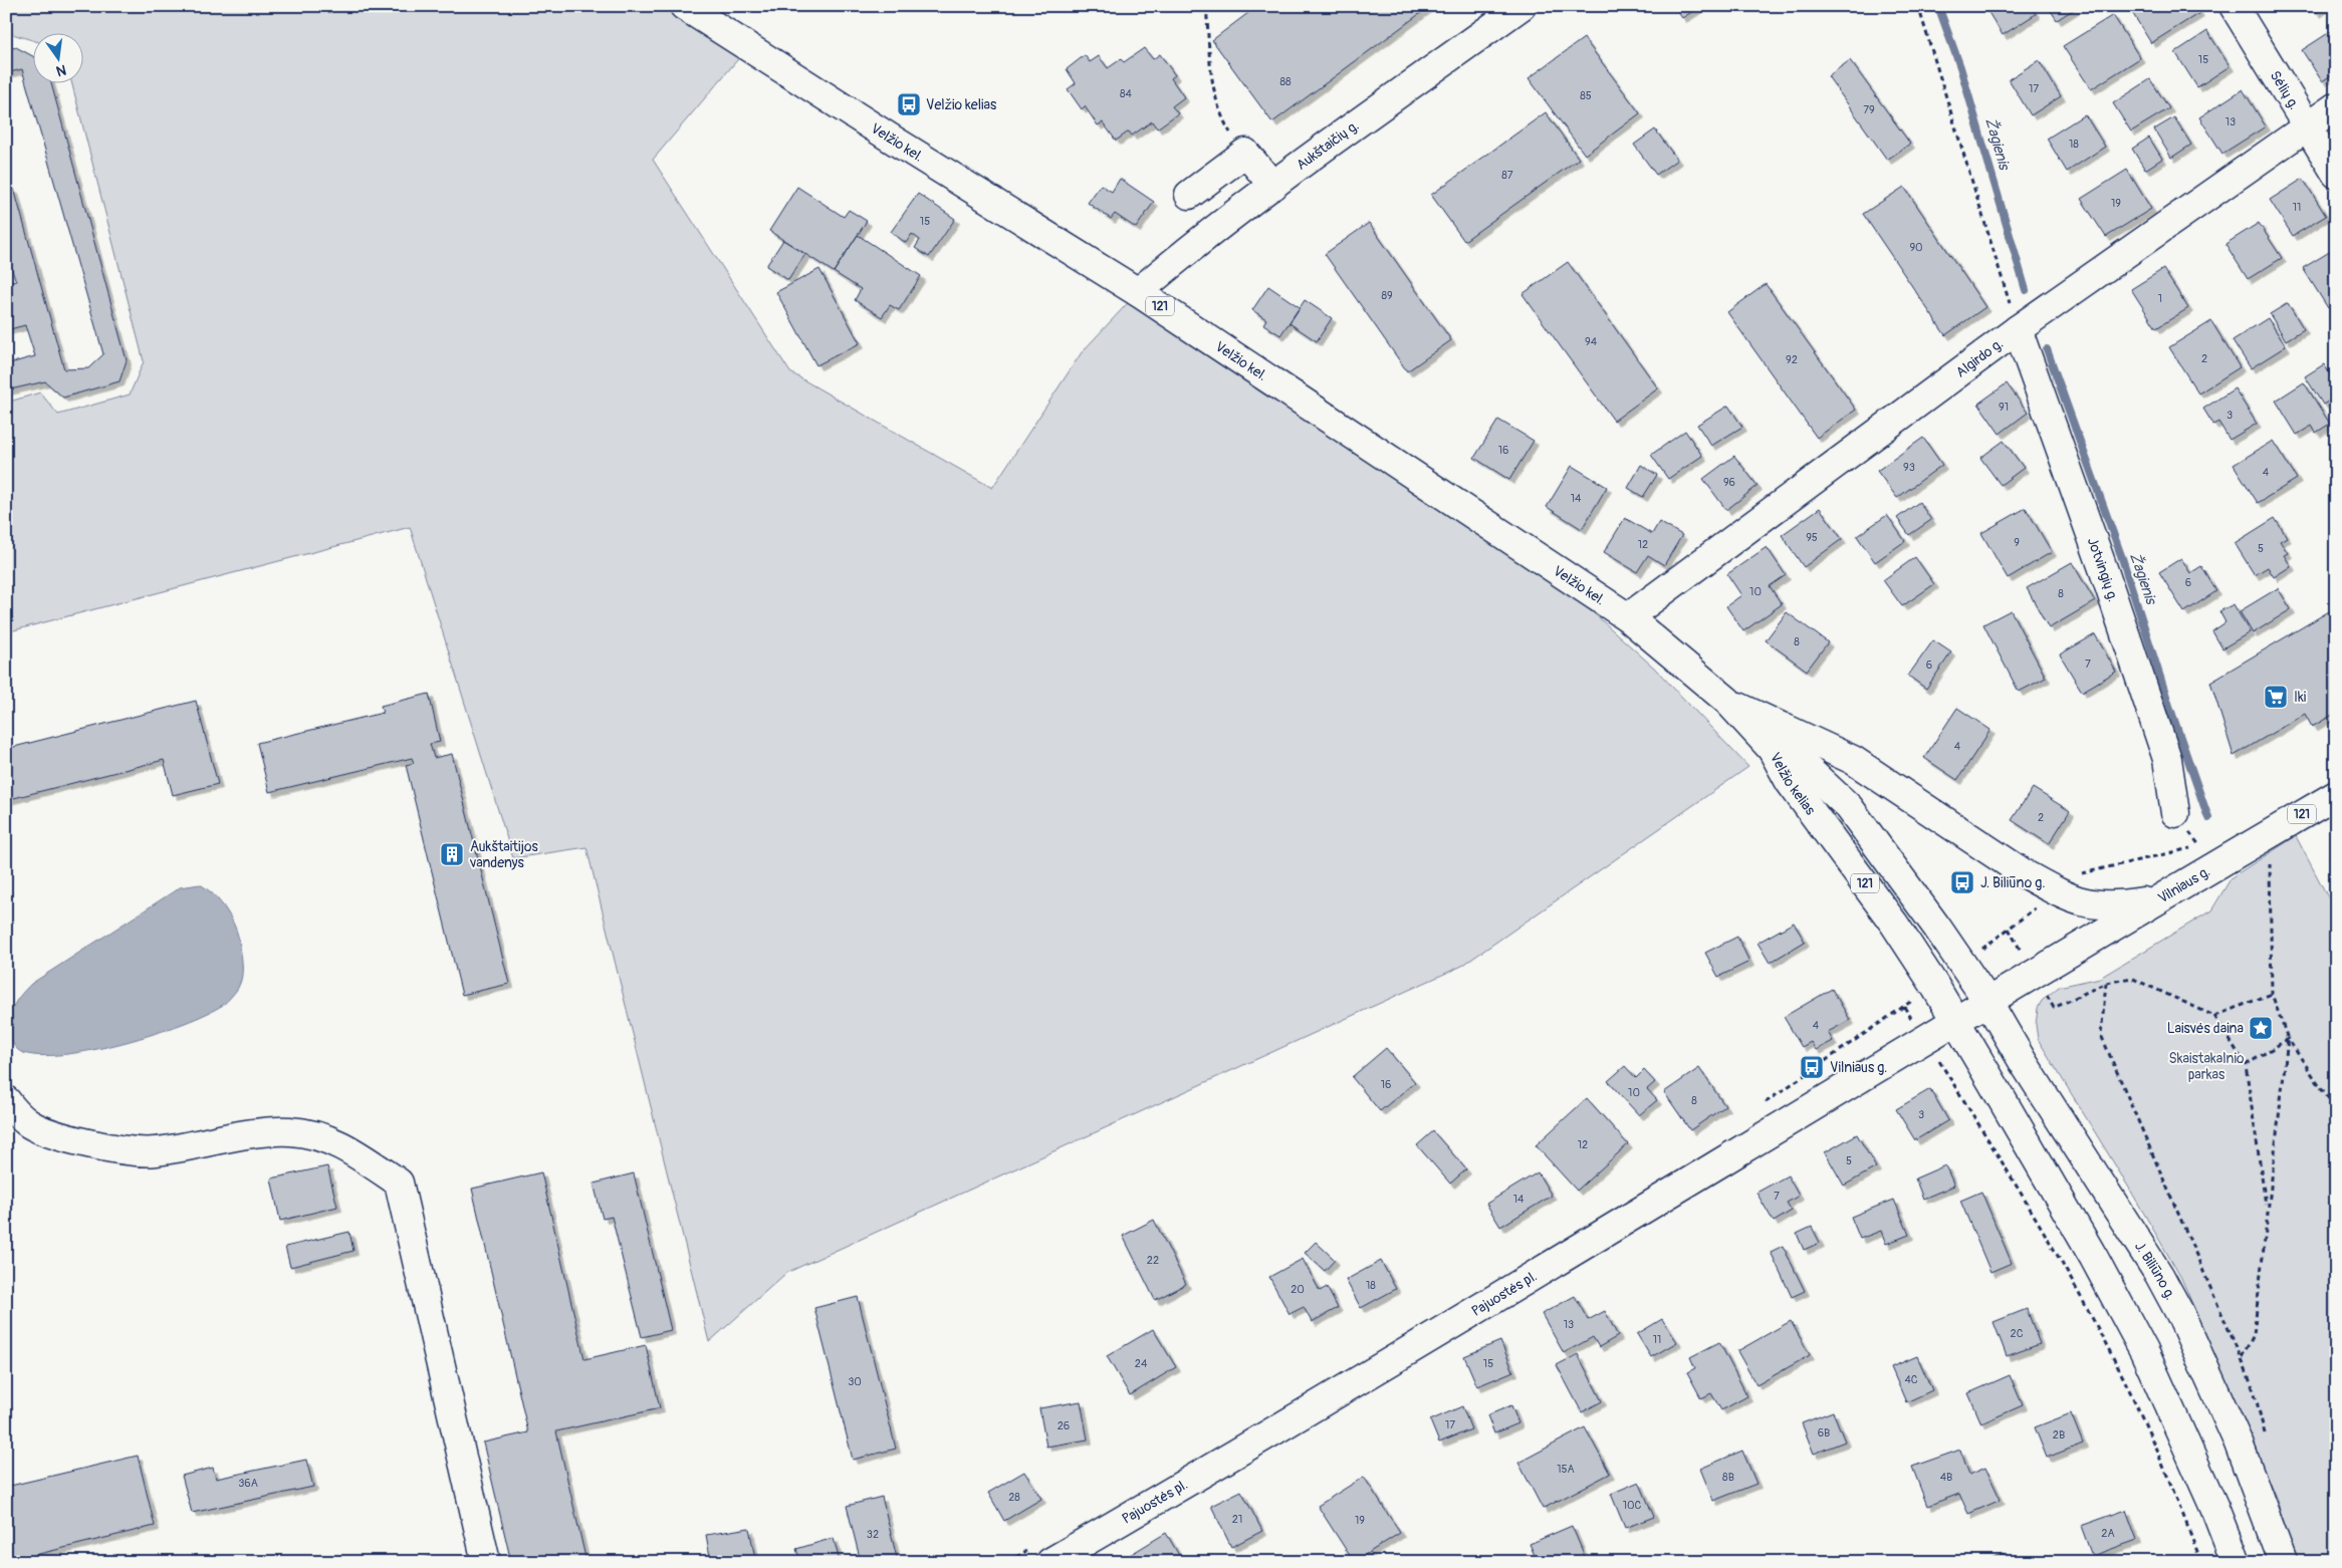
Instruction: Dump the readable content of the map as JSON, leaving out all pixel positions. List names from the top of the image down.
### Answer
{
  "streets": {
    "main road": [
      "Sėlių g.",
      "Velžio kel.",
      "Aukštaičių g.",
      "121",
      "Algirdo g.",
      "Jotvingių g.",
      "Velžio kelias",
      "Vilniaus g.",
      "J. Biliūno g.",
      "Pajuostės pl."
    ]
  },
  "crossings": [
    ["Sėlių g.", "Algirdo g."],
    ["Velžio kel.", "Aukštaičių g."],
    ["Velžio kel.", "Algirdo g."],
    ["Velžio kel.", "Velžio kelias"],
    ["Algirdo g.", "Jotvingių g."],
    ["Velžio kelias", "Vilniaus g."],
    ["Velžio kelias", "J. Biliūno g."],
    ["Velžio kelias", "Pajuostės pl."],
    ["Vilniaus g.", "J. Biliūno g."],
    ["Vilniaus g.", "Pajuostės pl."]
  ],
  "water": ["Žagienis"],
  "parks": ["Skaistakalnio parkas"],
  "places": {
    "bus stop": ["Velžio kelias", "J. Biliūno g.", "Vilniaus g."],
    "supermarket": ["Iki"],
    "building": ["Aukštaitijos vandenys"],
    "place": ["Laisvės daina"]
  },
  "house_numbers": [
    "15",
    "88",
    "17",
    "84",
    "85",
    "79",
    "13",
    "18",
    "87",
    "19",
    "11",
    "15",
    "90",
    "89",
    "1",
    "94",
    "2",
    "92",
    "91",
    "3",
    "16",
    "93",
    "4",
    "96",
    "14",
    "95",
    "9",
    "12",
    "5",
    "6",
    "10",
    "8",
    "8",
    "7",
    "6",
    "4",
    "2",
    "4",
    "16",
    "10",
    "8",
    "3",
    "12",
    "5",
    "7",
    "14",
    "22",
    "18",
    "20",
    "13",
    "2C",
    "11",
    "24",
    "15",
    "4C",
    "30",
    "17",
    "26",
    "6B",
    "2B",
    "15A",
    "8B",
    "4B",
    "36A",
    "28",
    "10C",
    "21",
    "19",
    "2A",
    "32"
  ],
  "north": "bottom"
}
